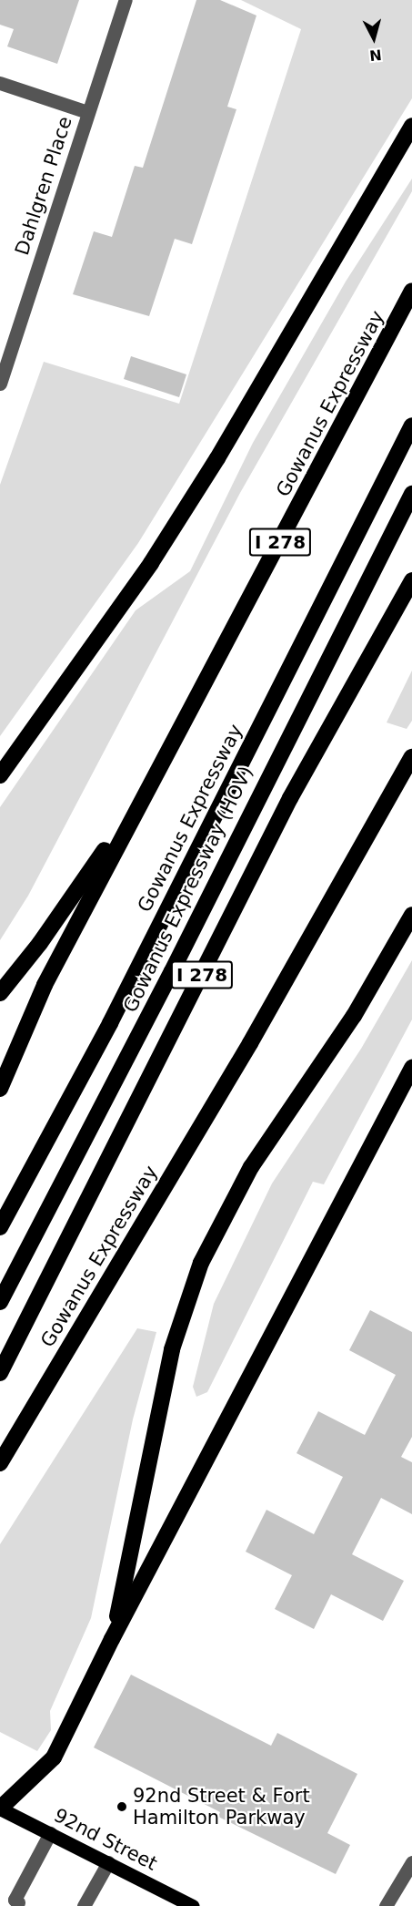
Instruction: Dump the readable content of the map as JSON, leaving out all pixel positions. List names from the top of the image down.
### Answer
{
  "streets": {
    "highway": ["Gowanus Expressway", "I 278", "Gowanus Expressway (HOV)"],
    "main road": ["92nd Street"],
    "street": ["Dahlgren Place"]
  },
  "places": ["92nd Street & Fort Hamilton Parkway"],
  "north": "bottom"
}
